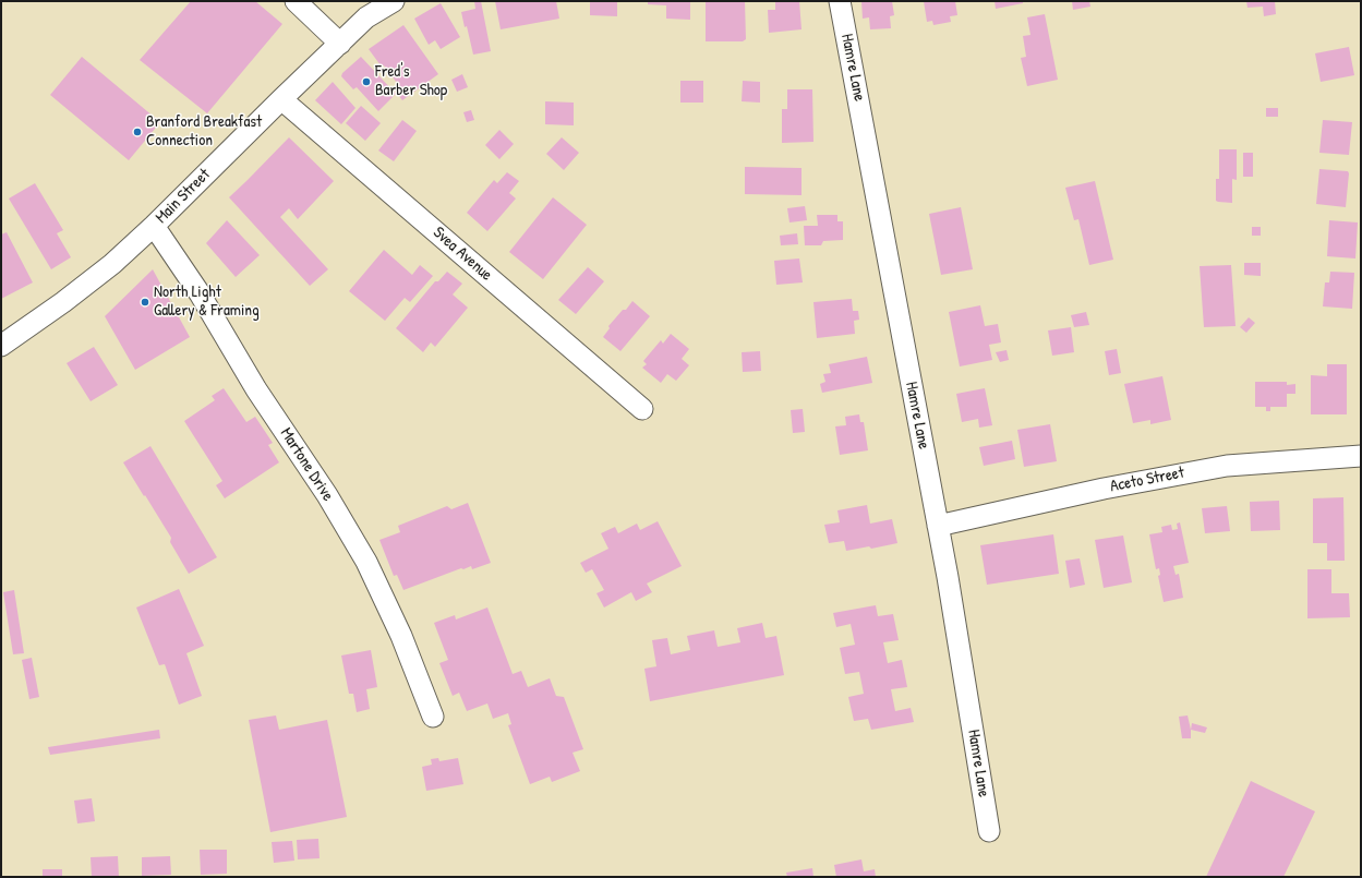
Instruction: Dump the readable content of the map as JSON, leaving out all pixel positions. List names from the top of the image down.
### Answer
{
  "streets": {
    "street": [
      "Hamre Lane",
      "Main Street",
      "Svea Avenue",
      "Martone Drive",
      "Aceto Street"
    ]
  },
  "crossings": [
    ["Hamre Lane", "Aceto Street"],
    ["Main Street", "Svea Avenue"],
    ["Main Street", "Martone Drive"]
  ],
  "places": ["Fred's Barber Shop", "Branford Breakfast Connection", "North Light Gallery & Framing"]
}
